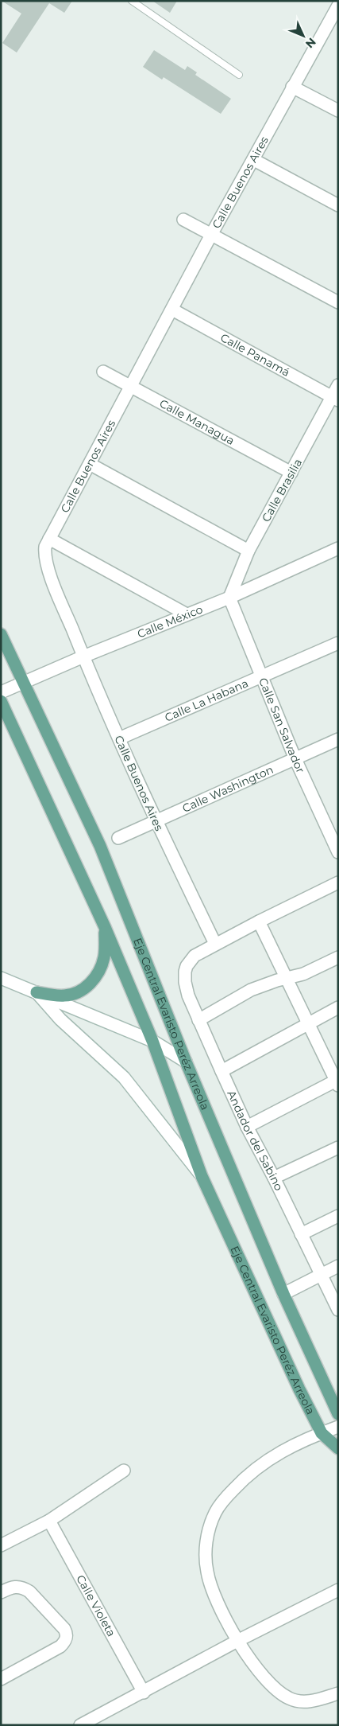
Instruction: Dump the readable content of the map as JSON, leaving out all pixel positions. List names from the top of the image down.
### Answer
{
  "streets": {
    "main road": ["Eje Central Evaristo Peréz Arreola"],
    "street": [
      "Calle Buenos Aires",
      "Calle Panamá",
      "Calle Managua",
      "Calle Brasilia",
      "Calle México",
      "Calle La Habana",
      "Calle San Salvador",
      "Calle Washington",
      "Andador del Sabino",
      "Calle Violeta"
    ]
  },
  "crossings": [
    ["Calle Buenos Aires", "Calle Panamá"],
    ["Calle Buenos Aires", "Calle Managua"],
    ["Calle Buenos Aires", "Calle México"],
    ["Calle Buenos Aires", "Calle La Habana"],
    ["Calle Buenos Aires", "Calle Washington"],
    ["Calle Buenos Aires", "Andador del Sabino"],
    ["Calle Panamá", "Calle Brasilia"],
    ["Calle Managua", "Calle Brasilia"],
    ["Calle Brasilia", "Calle México"],
    ["Calle Brasilia", "Calle San Salvador"],
    ["Calle México", "Calle San Salvador"],
    ["Calle México", "Eje Central Evaristo Peréz Arreola"],
    ["Calle La Habana", "Calle San Salvador"],
    ["Calle San Salvador", "Calle Washington"]
  ],
  "north": "bottom right"
}
